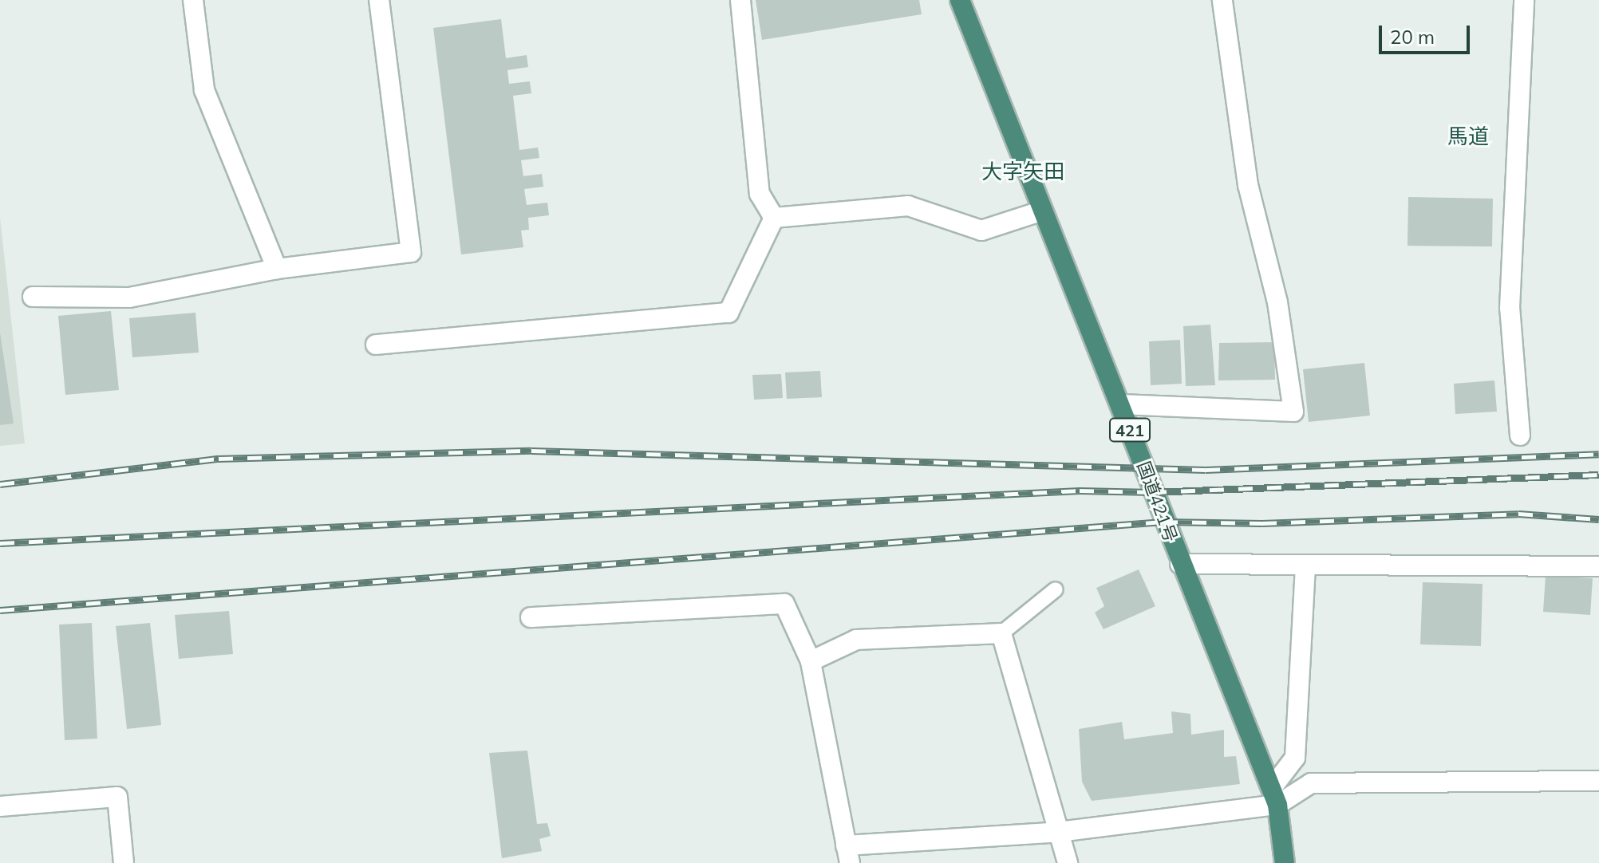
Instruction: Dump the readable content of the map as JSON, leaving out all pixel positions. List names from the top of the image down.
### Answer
{
  "streets": {
    "highway": ["421", "国道421号"]
  },
  "districts": ["馬道", "大字矢田"],
  "scale_bar": "20 m"
}
